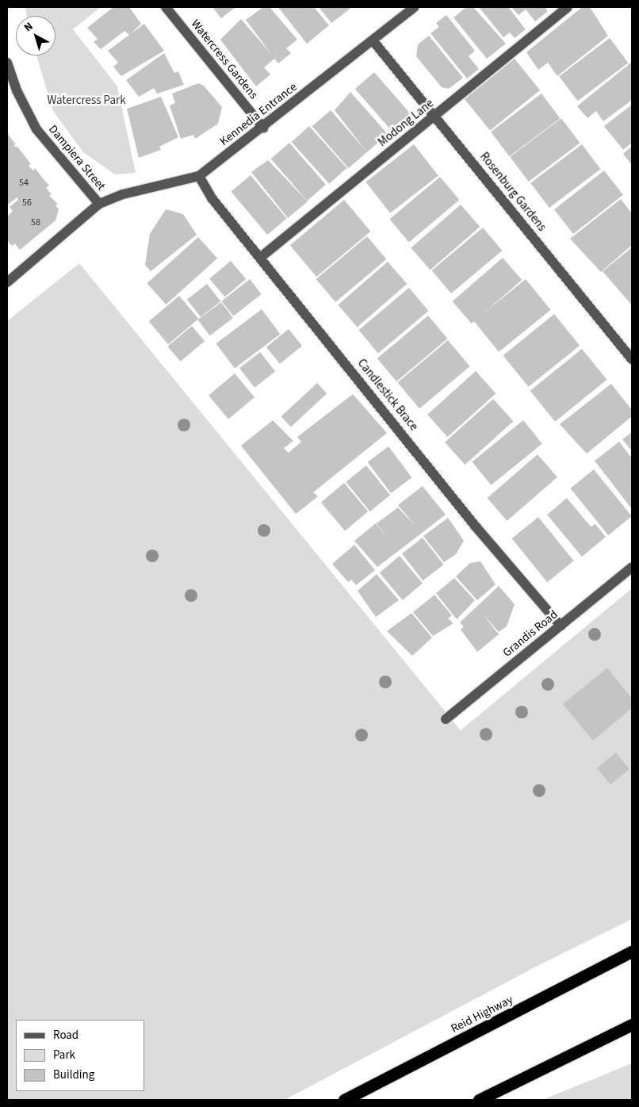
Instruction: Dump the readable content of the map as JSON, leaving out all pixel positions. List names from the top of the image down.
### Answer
{
  "streets": {
    "highway": ["Reid Highway"],
    "street": [
      "Watercress Gardens",
      "Kennedia Entrance",
      "Modong Lane",
      "Dampiera Street",
      "Rosenburg Gardens",
      "Candlestick Brace",
      "Grandis Road"
    ]
  },
  "crossings": [
    ["Watercress Gardens", "Kennedia Entrance"],
    ["Kennedia Entrance", "Dampiera Street"],
    ["Kennedia Entrance", "Rosenburg Gardens"],
    ["Kennedia Entrance", "Candlestick Brace"],
    ["Modong Lane", "Rosenburg Gardens"],
    ["Modong Lane", "Candlestick Brace"],
    ["Candlestick Brace", "Grandis Road"]
  ],
  "parks": ["Watercress Park"],
  "house_numbers": ["54", "56", "58"],
  "legend": ["Road", "Park", "Building"],
  "north": "top left"
}
